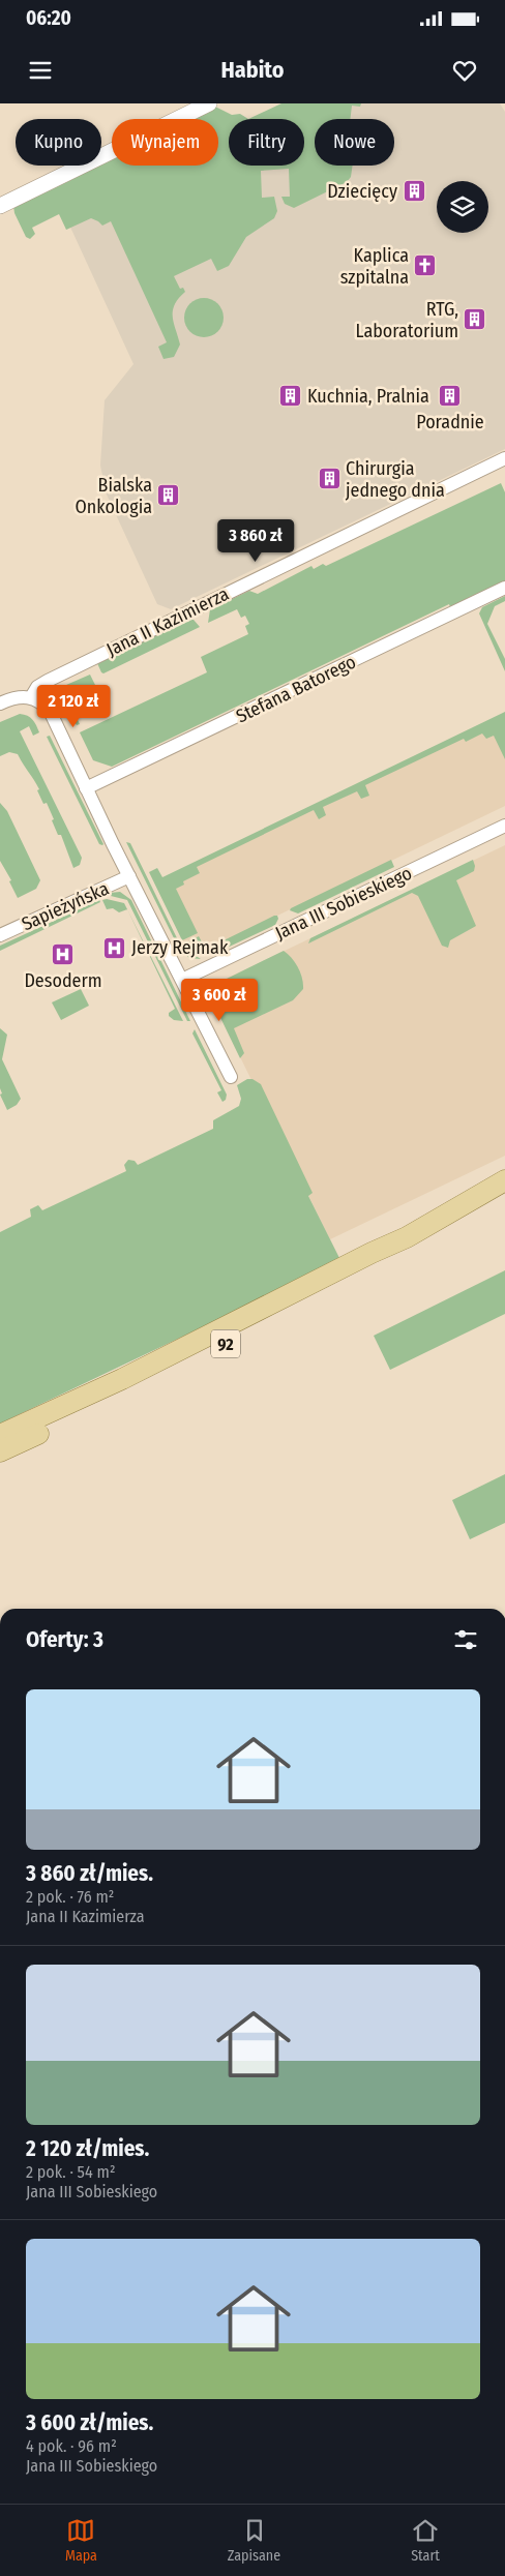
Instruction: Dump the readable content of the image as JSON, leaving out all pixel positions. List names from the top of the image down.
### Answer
{
  "streets": {
    "main road": ["92"],
    "street": [
      "Jana II Kazimierza",
      "Stefana Batorego",
      "Jana III Sobieskiego",
      "Sapieżyńska"
    ]
  },
  "places": {
    "building": [
      "Dziecięcy",
      "RTG, Laboratorium",
      "Kuchnia, Pralnia",
      "Poradnie",
      "Chirurgia jednego dnia",
      "Bialska Onkologia"
    ],
    "church": ["Kaplica szpitalna"],
    "hospital": ["Jerzy Rejmak", "Desoderm"]
  },
  "page": {
    "status": "06:20",
    "header": "Habito",
    "chip": [
      "Kupno",
      "Wynajem",
      "Filtry",
      "Nowe"
    ],
    "price": ["3 860 zł", "2 120 zł", "3 600 zł"],
    "heading": "Oferty: 3",
    "list": [
      {
        "name": "3 860 zł/mies.",
        "note": "2 pok. · 76 m² · Jana II Kazimierza"
      },
      {
        "name": "2 120 zł/mies.",
        "note": "2 pok. · 54 m² · Jana III Sobieskiego"
      },
      {
        "name": "3 600 zł/mies.",
        "note": "4 pok. · 96 m² · Jana III Sobieskiego"
      }
    ],
    "tabs": ["Mapa", "Zapisane", "Start"]
  }
}
